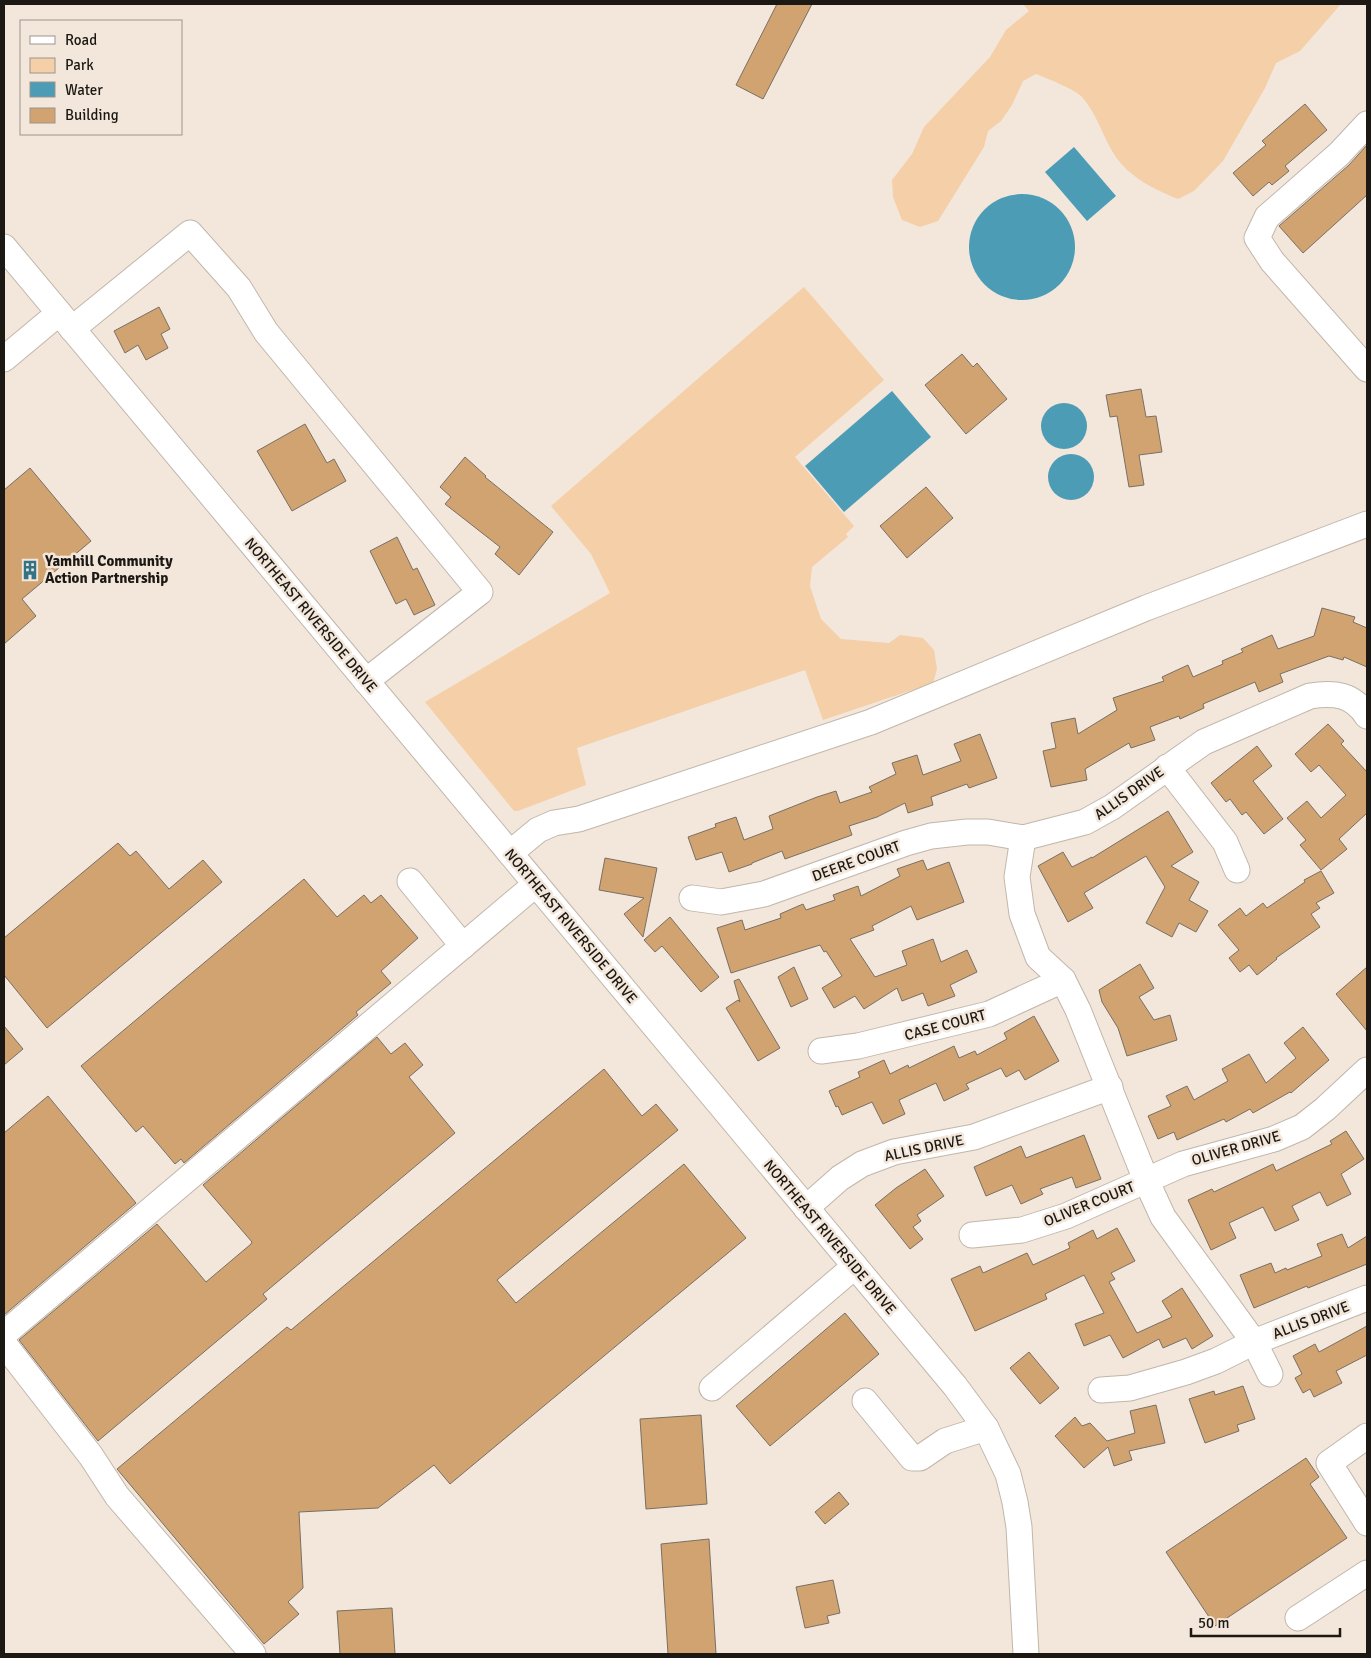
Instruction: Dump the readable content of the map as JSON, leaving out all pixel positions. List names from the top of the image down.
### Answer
{
  "streets": {
    "street": [
      "NORTHEAST RIVERSIDE DRIVE",
      "ALLIS DRIVE",
      "DEERE COURT",
      "CASE COURT",
      "OLIVER DRIVE",
      "OLIVER COURT"
    ]
  },
  "crossings": [
    ["NORTHEAST RIVERSIDE DRIVE", "ALLIS DRIVE"],
    ["ALLIS DRIVE", "DEERE COURT"],
    ["ALLIS DRIVE", "CASE COURT"],
    ["ALLIS DRIVE", "OLIVER DRIVE"],
    ["ALLIS DRIVE", "OLIVER COURT"],
    ["OLIVER DRIVE", "OLIVER COURT"]
  ],
  "places": {
    "building": ["Yamhill Community Action Partnership"]
  },
  "legend": [
    "Road",
    "Park",
    "Water",
    "Building"
  ],
  "scale_bar": "50 m"
}
